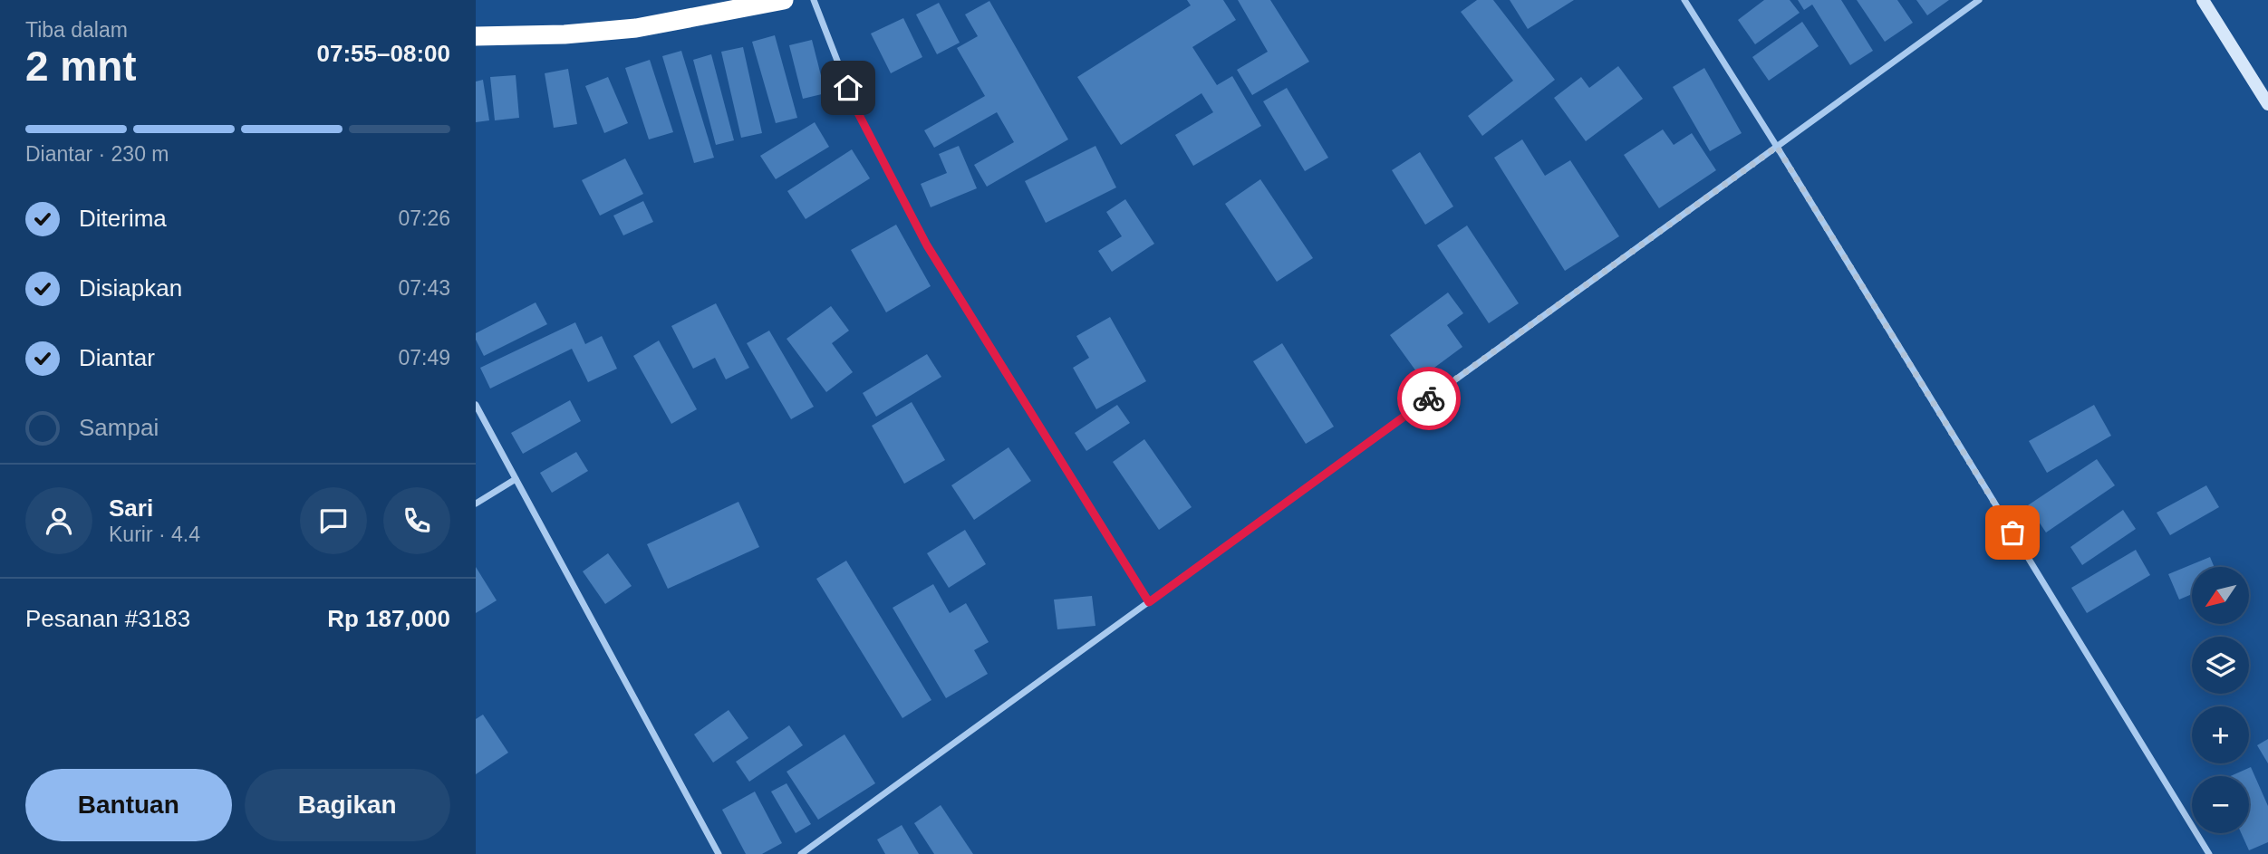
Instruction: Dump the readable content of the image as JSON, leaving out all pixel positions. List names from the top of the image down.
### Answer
{
  "north": "bottom left",
  "page": {
    "heading": ["2 mnt", "Tiba dalam", "07:55–08:00"],
    "panel": [
      "Sari",
      "Kurir · 4.4",
      "Pesanan #3183",
      "Rp 187,000"
    ],
    "bar": "Diantar · 230 m",
    "list": [
      ["Diterima", "07:26"],
      ["Disiapkan", "07:43"],
      ["Diantar", "07:49"],
      "Sampai"
    ],
    "map_buttons": ["+", "−"],
    "buttons": ["Bantuan", "Bagikan"]
  }
}
